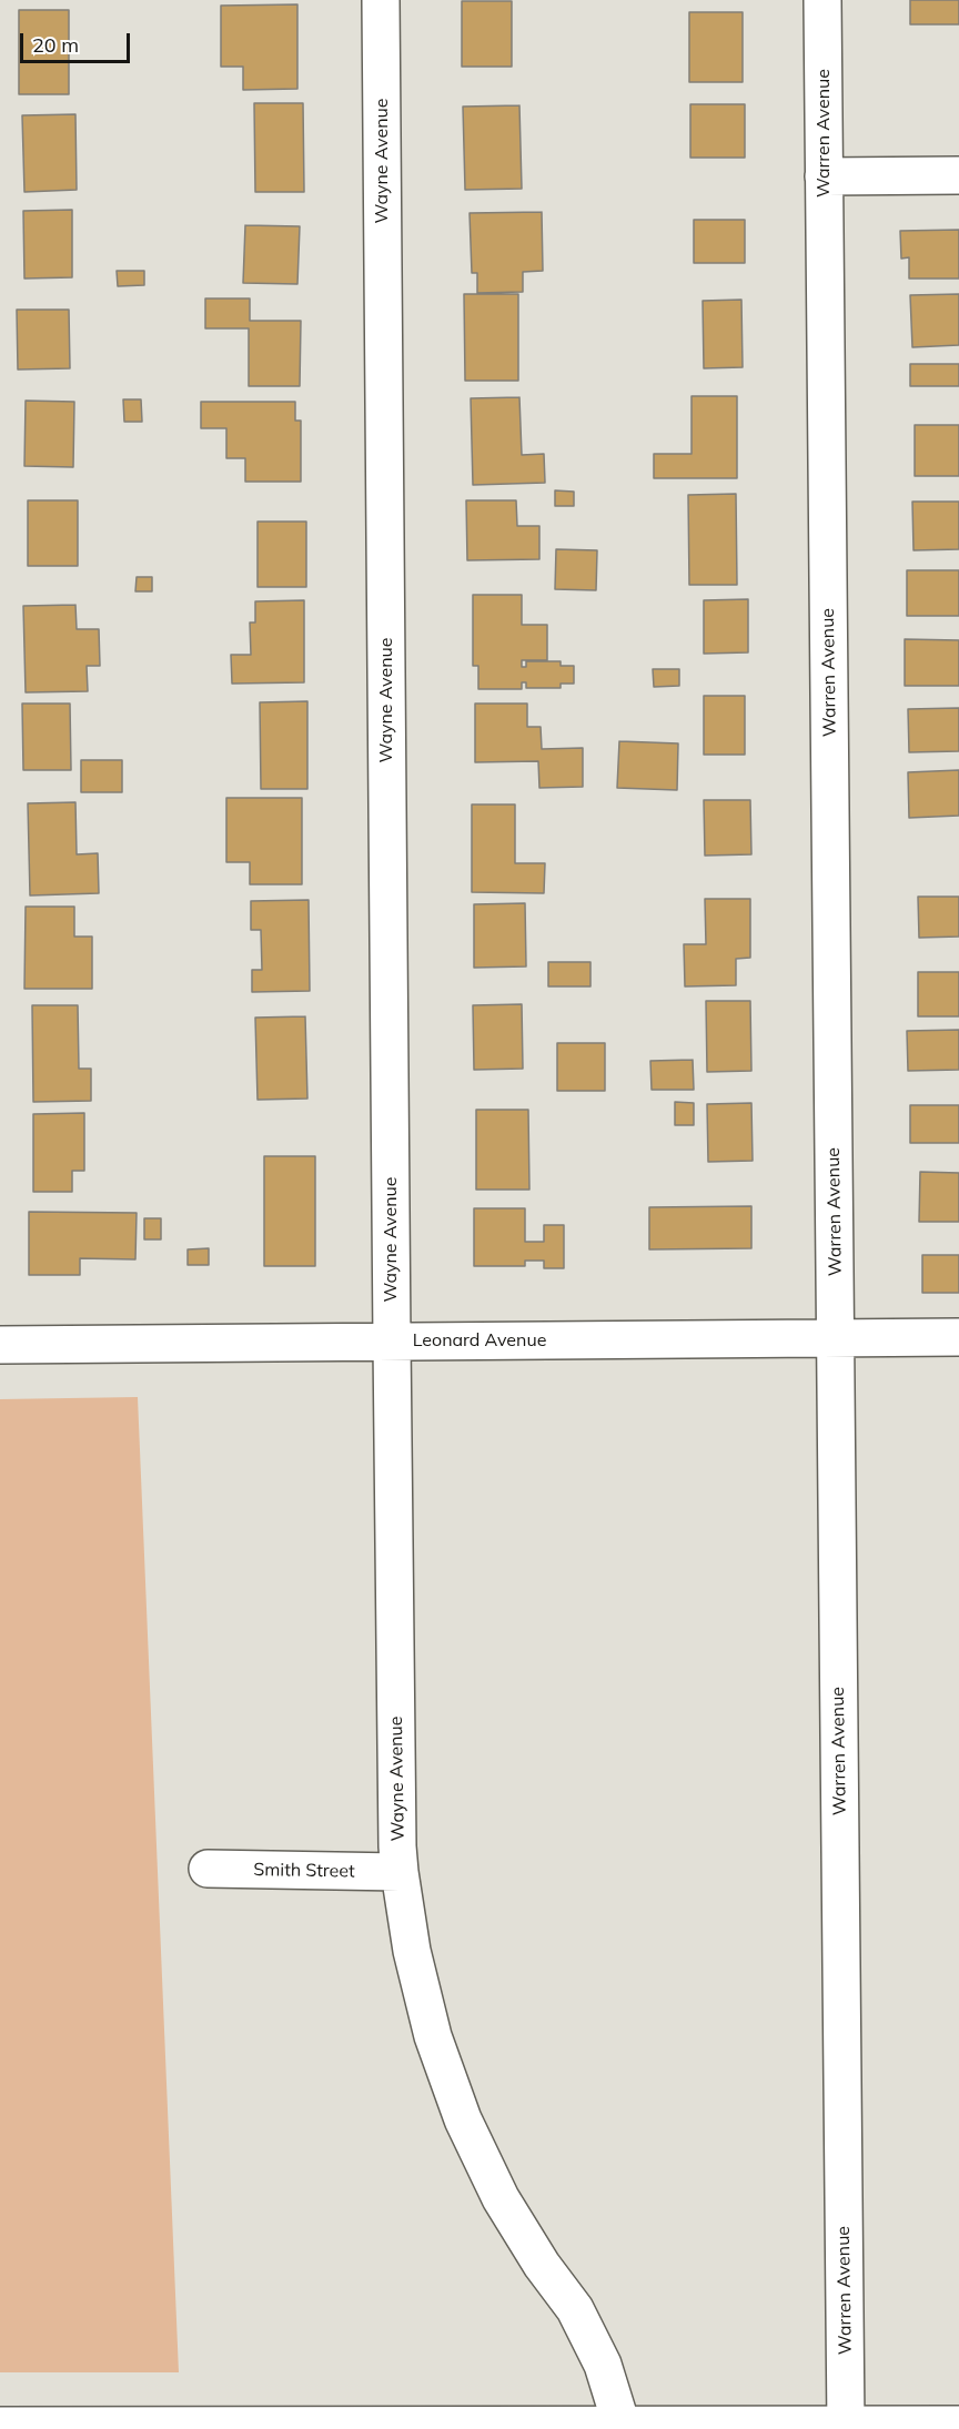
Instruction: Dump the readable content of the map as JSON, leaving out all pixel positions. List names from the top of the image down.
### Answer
{
  "streets": {
    "street": [
      "Warren Avenue",
      "Wayne Avenue",
      "Leonard Avenue",
      "Smith Street"
    ]
  },
  "crossings": [
    ["Warren Avenue", "Leonard Avenue"],
    ["Wayne Avenue", "Leonard Avenue"],
    ["Wayne Avenue", "Smith Street"]
  ],
  "scale_bar": "20 m"
}
